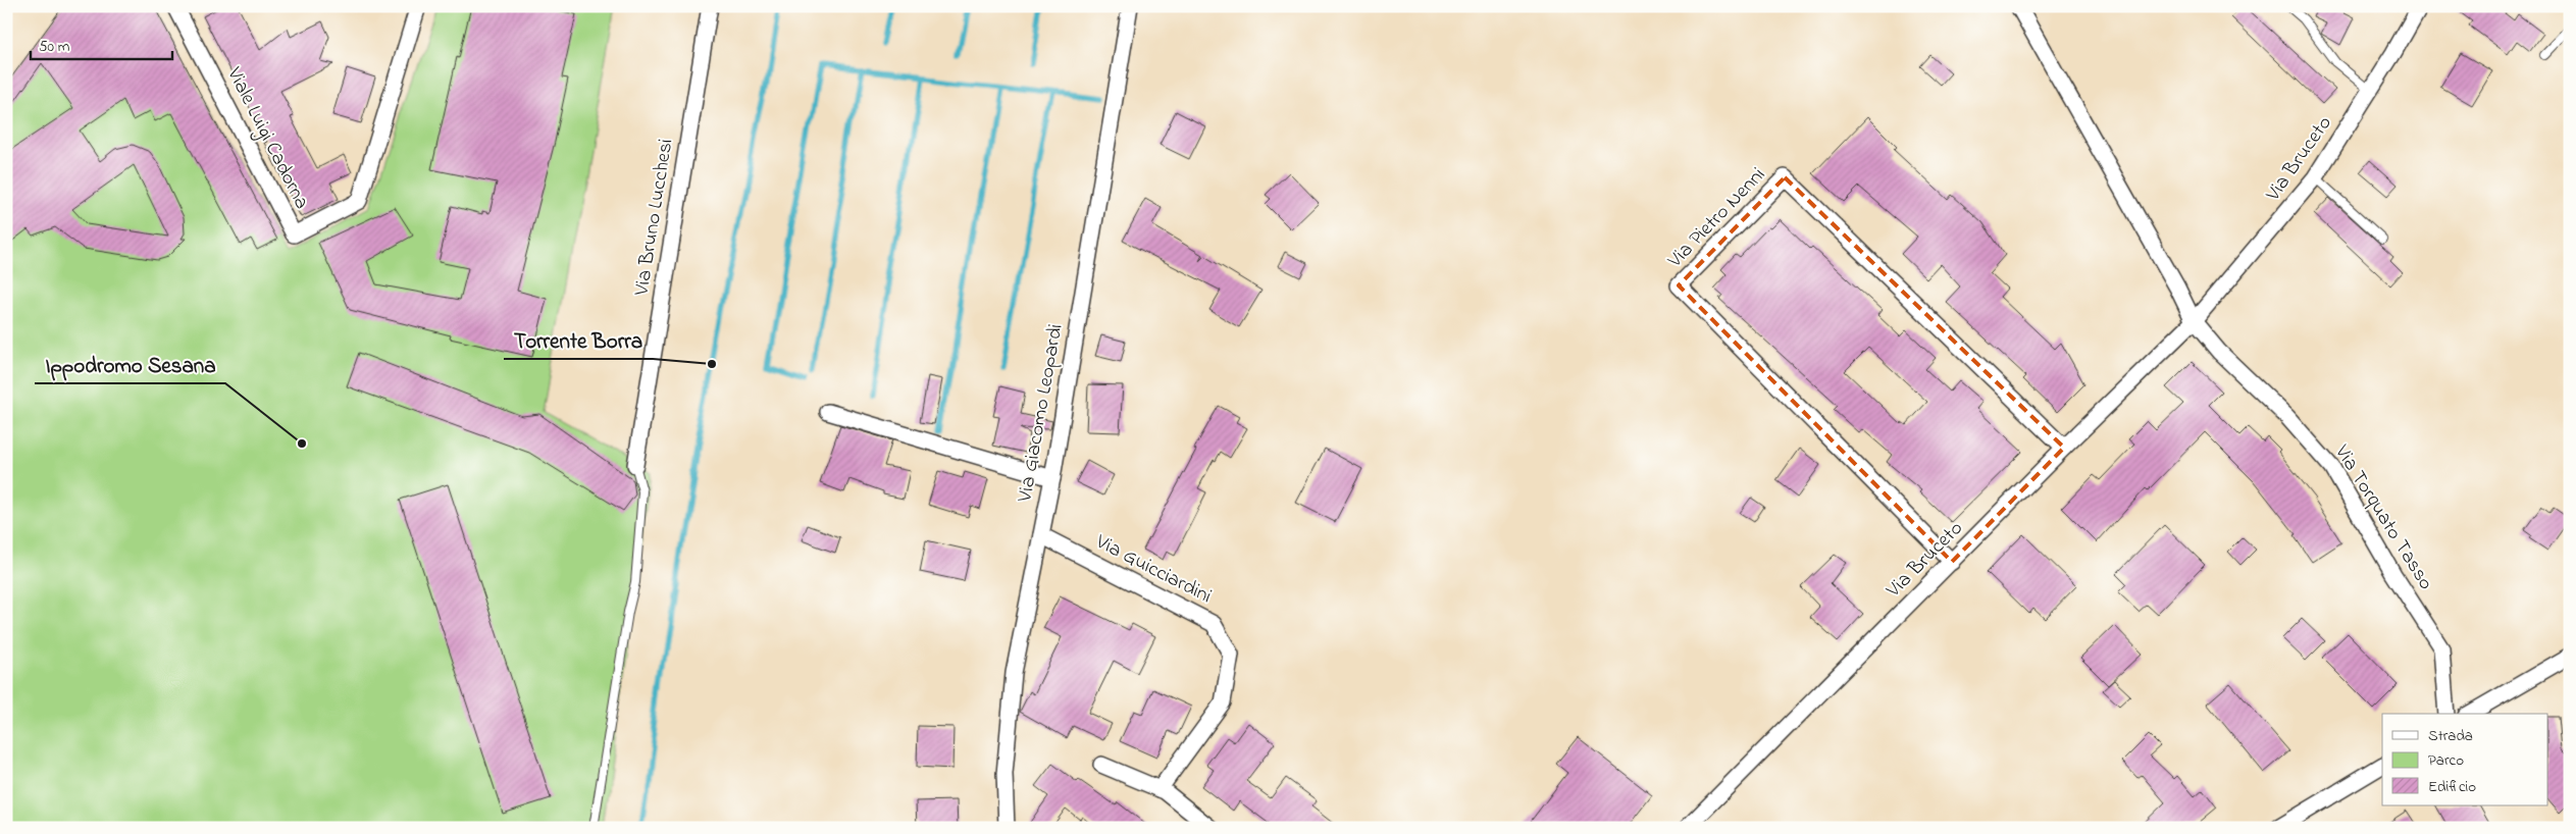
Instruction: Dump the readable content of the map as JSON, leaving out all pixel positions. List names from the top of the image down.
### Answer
{
  "streets": {
    "street": [
      "Viale Luigi Cadorna",
      "Via Bruceto",
      "Via Bruno Lucchesi",
      "Via Pietro Nenni",
      "Via Giacomo Leopardi",
      "Via Torquato Tasso",
      "Via Guicciardini"
    ]
  },
  "crossings": [
    ["Via Bruceto", "Via Pietro Nenni"],
    ["Via Bruceto", "Via Torquato Tasso"],
    ["Via Giacomo Leopardi", "Via Guicciardini"]
  ],
  "places": ["Torrente Borra", "Ippodromo Sesana"],
  "legend": ["Strada", "Parco", "Edificio"],
  "scale_bar": "50 m"
}
